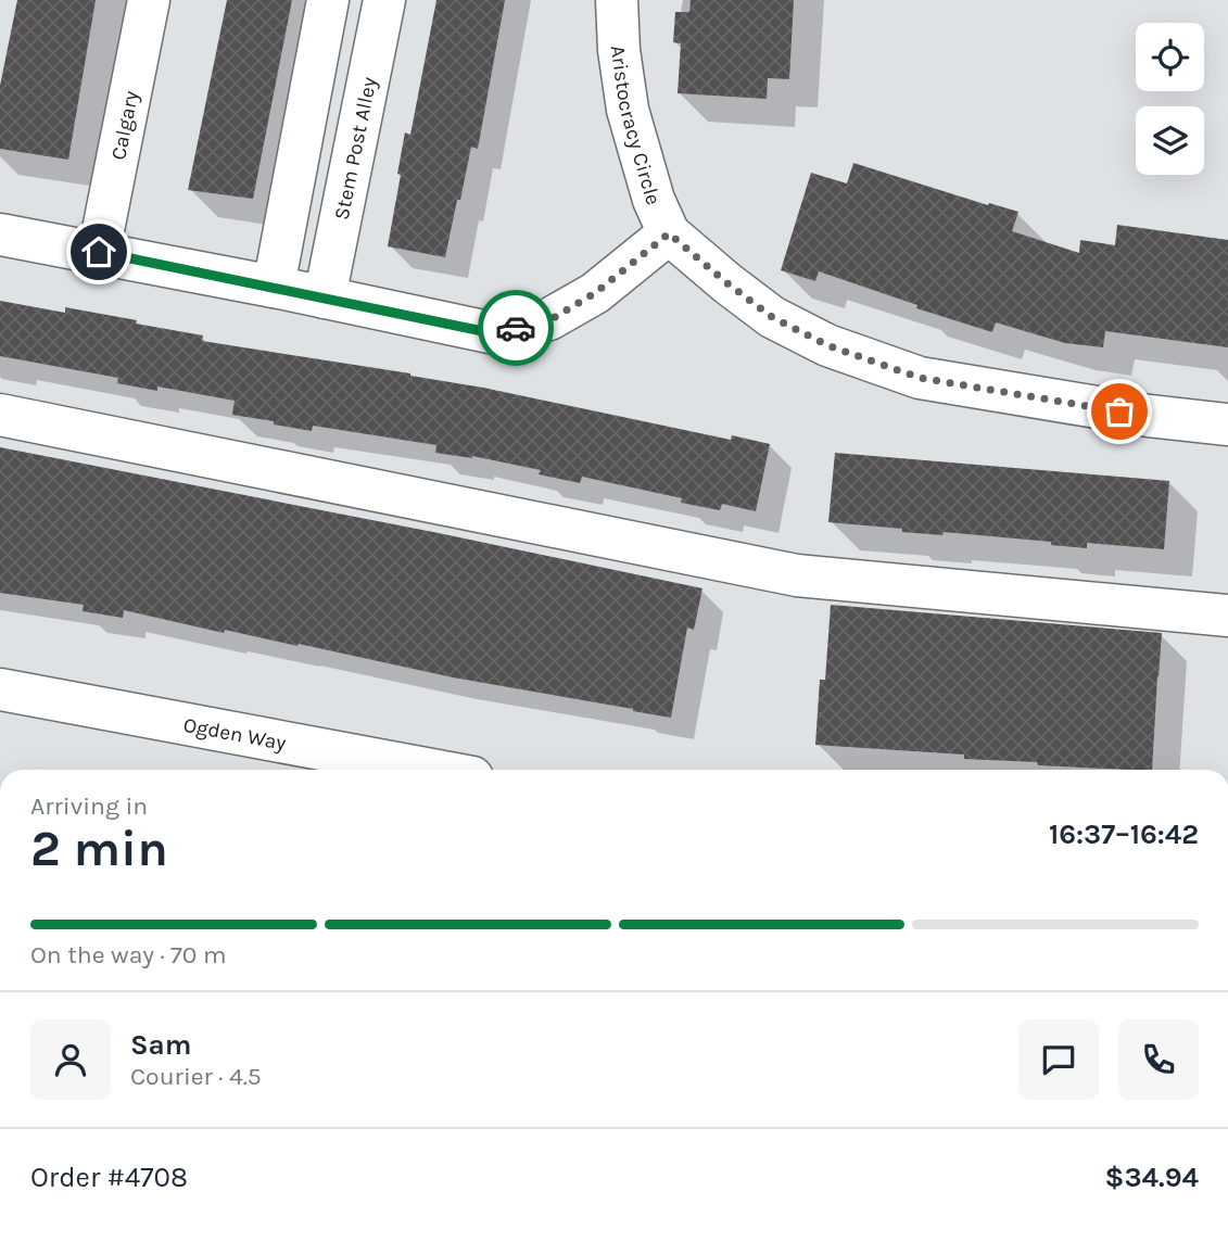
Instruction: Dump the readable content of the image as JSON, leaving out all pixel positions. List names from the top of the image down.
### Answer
{
  "streets": {
    "street": [
      "Aristocracy Circle",
      "Calgary",
      "Stem Post Alley",
      "Ogden Way"
    ]
  },
  "page": {
    "heading": ["2 min", "Arriving in", "16:37–16:42"],
    "panel": [
      "Sam",
      "Courier · 4.5",
      "Order #4708",
      "$34.94"
    ],
    "bar": "On the way · 70 m"
  }
}
